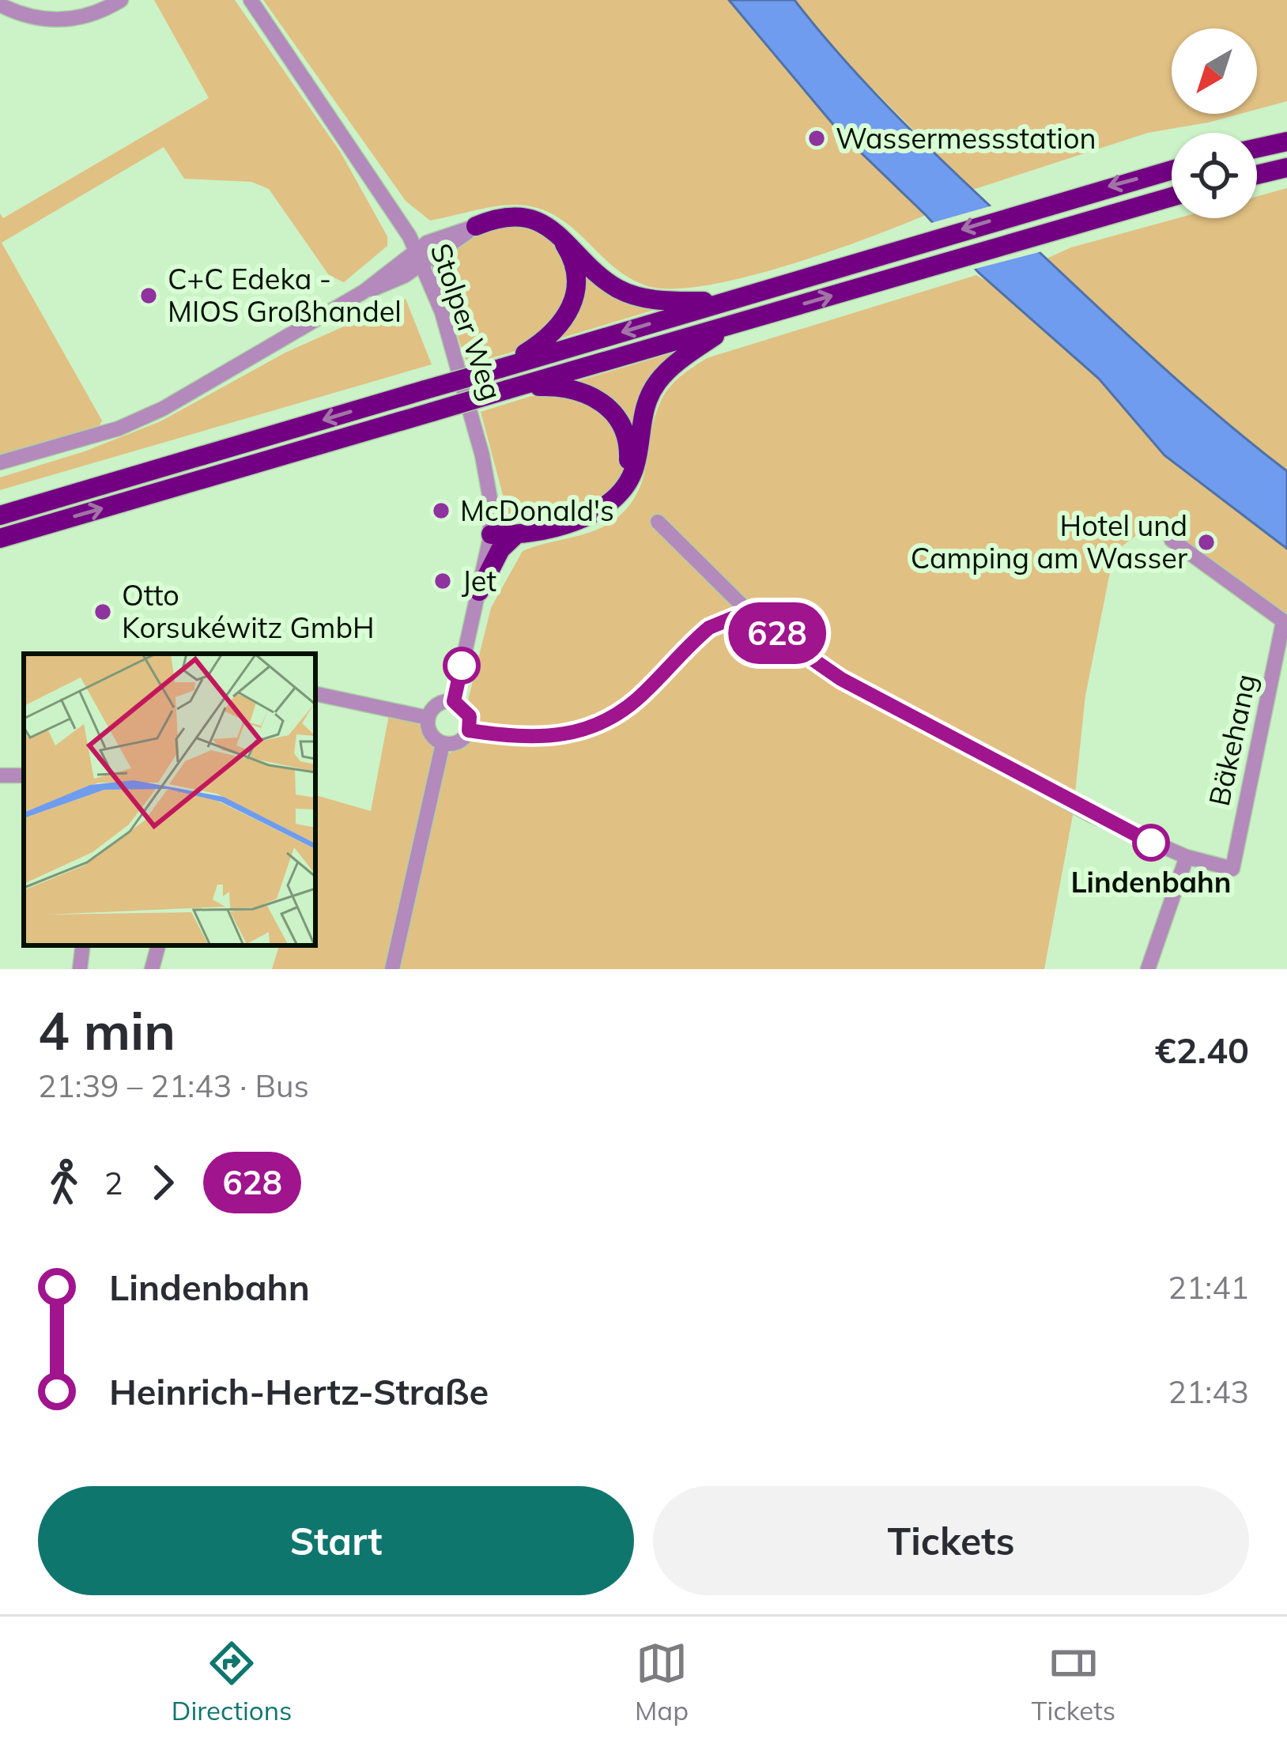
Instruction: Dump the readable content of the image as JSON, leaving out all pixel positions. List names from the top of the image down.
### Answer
{
  "streets": {
    "street": ["Stolper Weg", "Bäkehang"]
  },
  "places": [
    "Wassermessstation",
    "C+C Edeka - MIOS Großhandel",
    "McDonald's",
    "Hotel und Camping am Wasser",
    "Jet",
    "Otto Korsukéwitz GmbH",
    "Lindenbahn"
  ],
  "lines": ["bus line 628"],
  "north": "bottom left",
  "page": {
    "on_map": "628",
    "heading": ["4 min", "21:39 – 21:43 · Bus", "€2.40"],
    "legs": ["2", "628"],
    "list": [
      {
        "name": "Lindenbahn",
        "value": "21:41"
      },
      {
        "name": "Heinrich-Hertz-Straße",
        "value": "21:43"
      }
    ],
    "buttons": ["Start", "Tickets"],
    "tabs": ["Directions", "Map", "Tickets"]
  }
}
